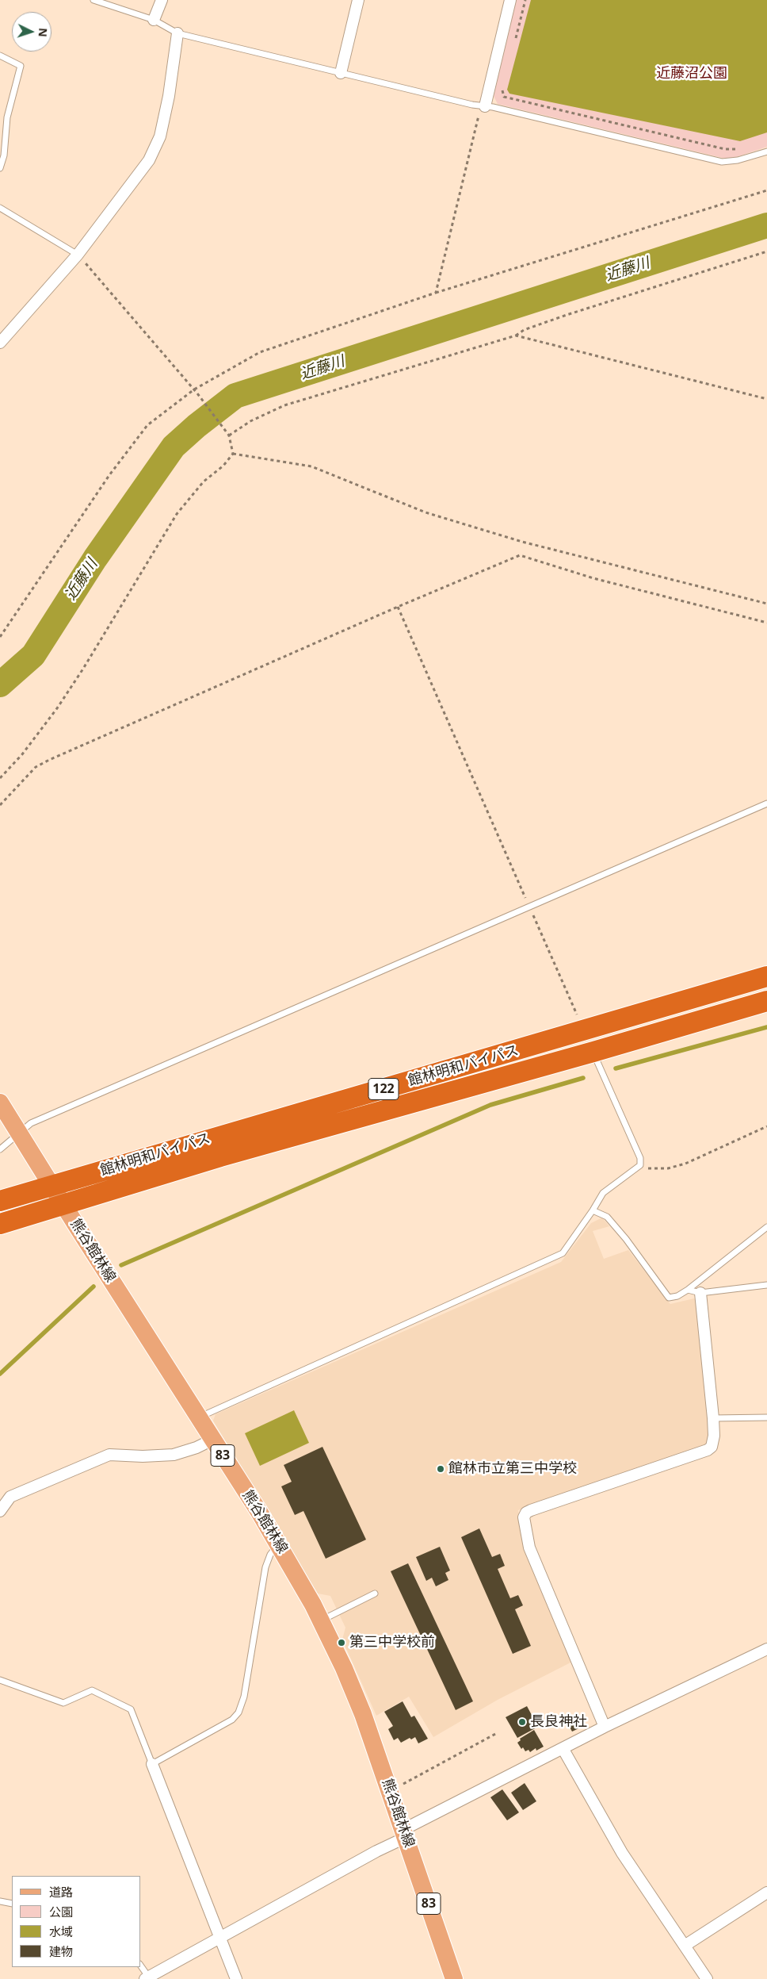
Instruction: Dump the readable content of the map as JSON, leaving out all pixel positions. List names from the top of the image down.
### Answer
{
  "streets": {
    "highway": ["館林明和バイパス", "122"],
    "main road": ["熊谷館林線", "83"]
  },
  "crossings": [
    ["館林明和バイパス", "熊谷館林線"]
  ],
  "water": ["近藤川"],
  "parks": ["近藤沼公園"],
  "places": ["館林市立第三中学校", "第三中学校前", "長良神社"],
  "legend": [
    "道路",
    "公園",
    "水域",
    "建物"
  ],
  "north": "right"
}
